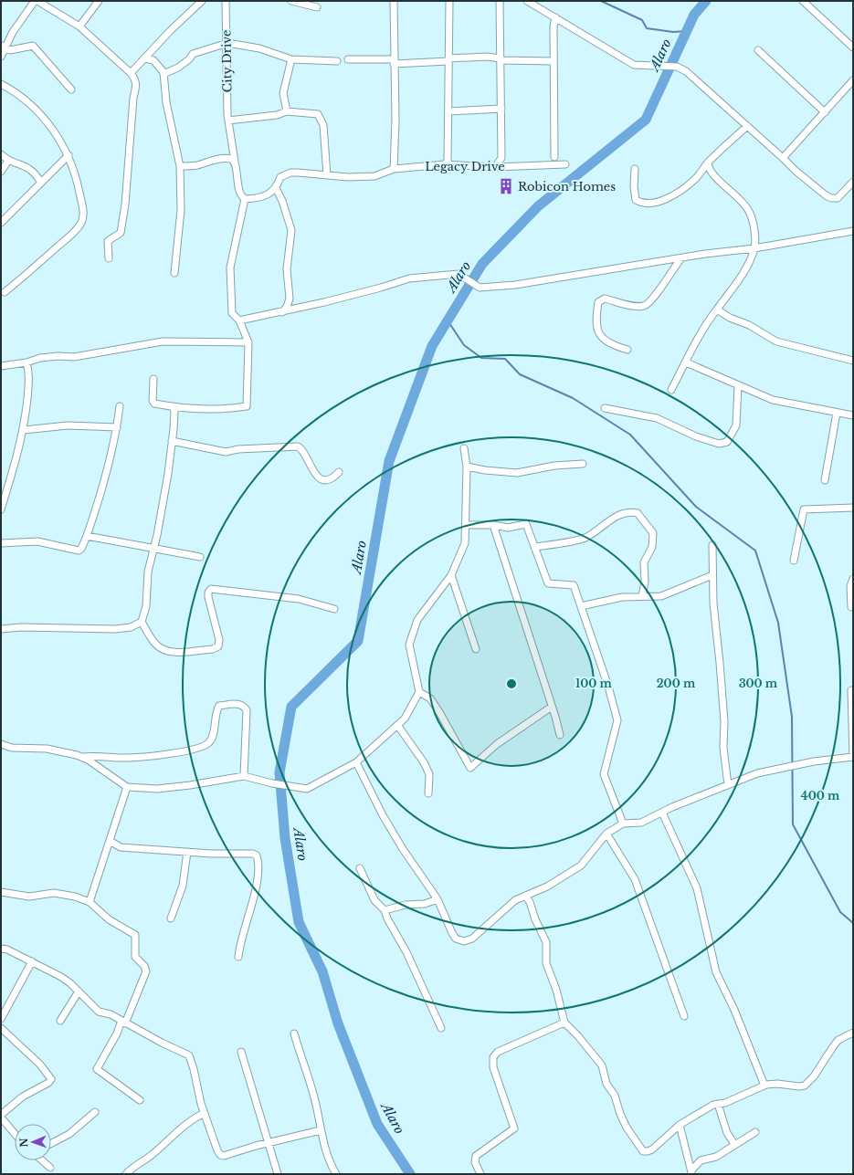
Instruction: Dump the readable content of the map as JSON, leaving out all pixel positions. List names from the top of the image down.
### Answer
{
  "streets": {
    "street": ["City Drive", "Legacy Drive"]
  },
  "crossings": [
    ["City Drive", "Legacy Drive"]
  ],
  "water": ["Alaro"],
  "places": {
    "building": ["Robicon Homes"]
  },
  "north": "left",
  "rings": [
    "100 m",
    "200 m",
    "300 m",
    "400 m"
  ]
}
